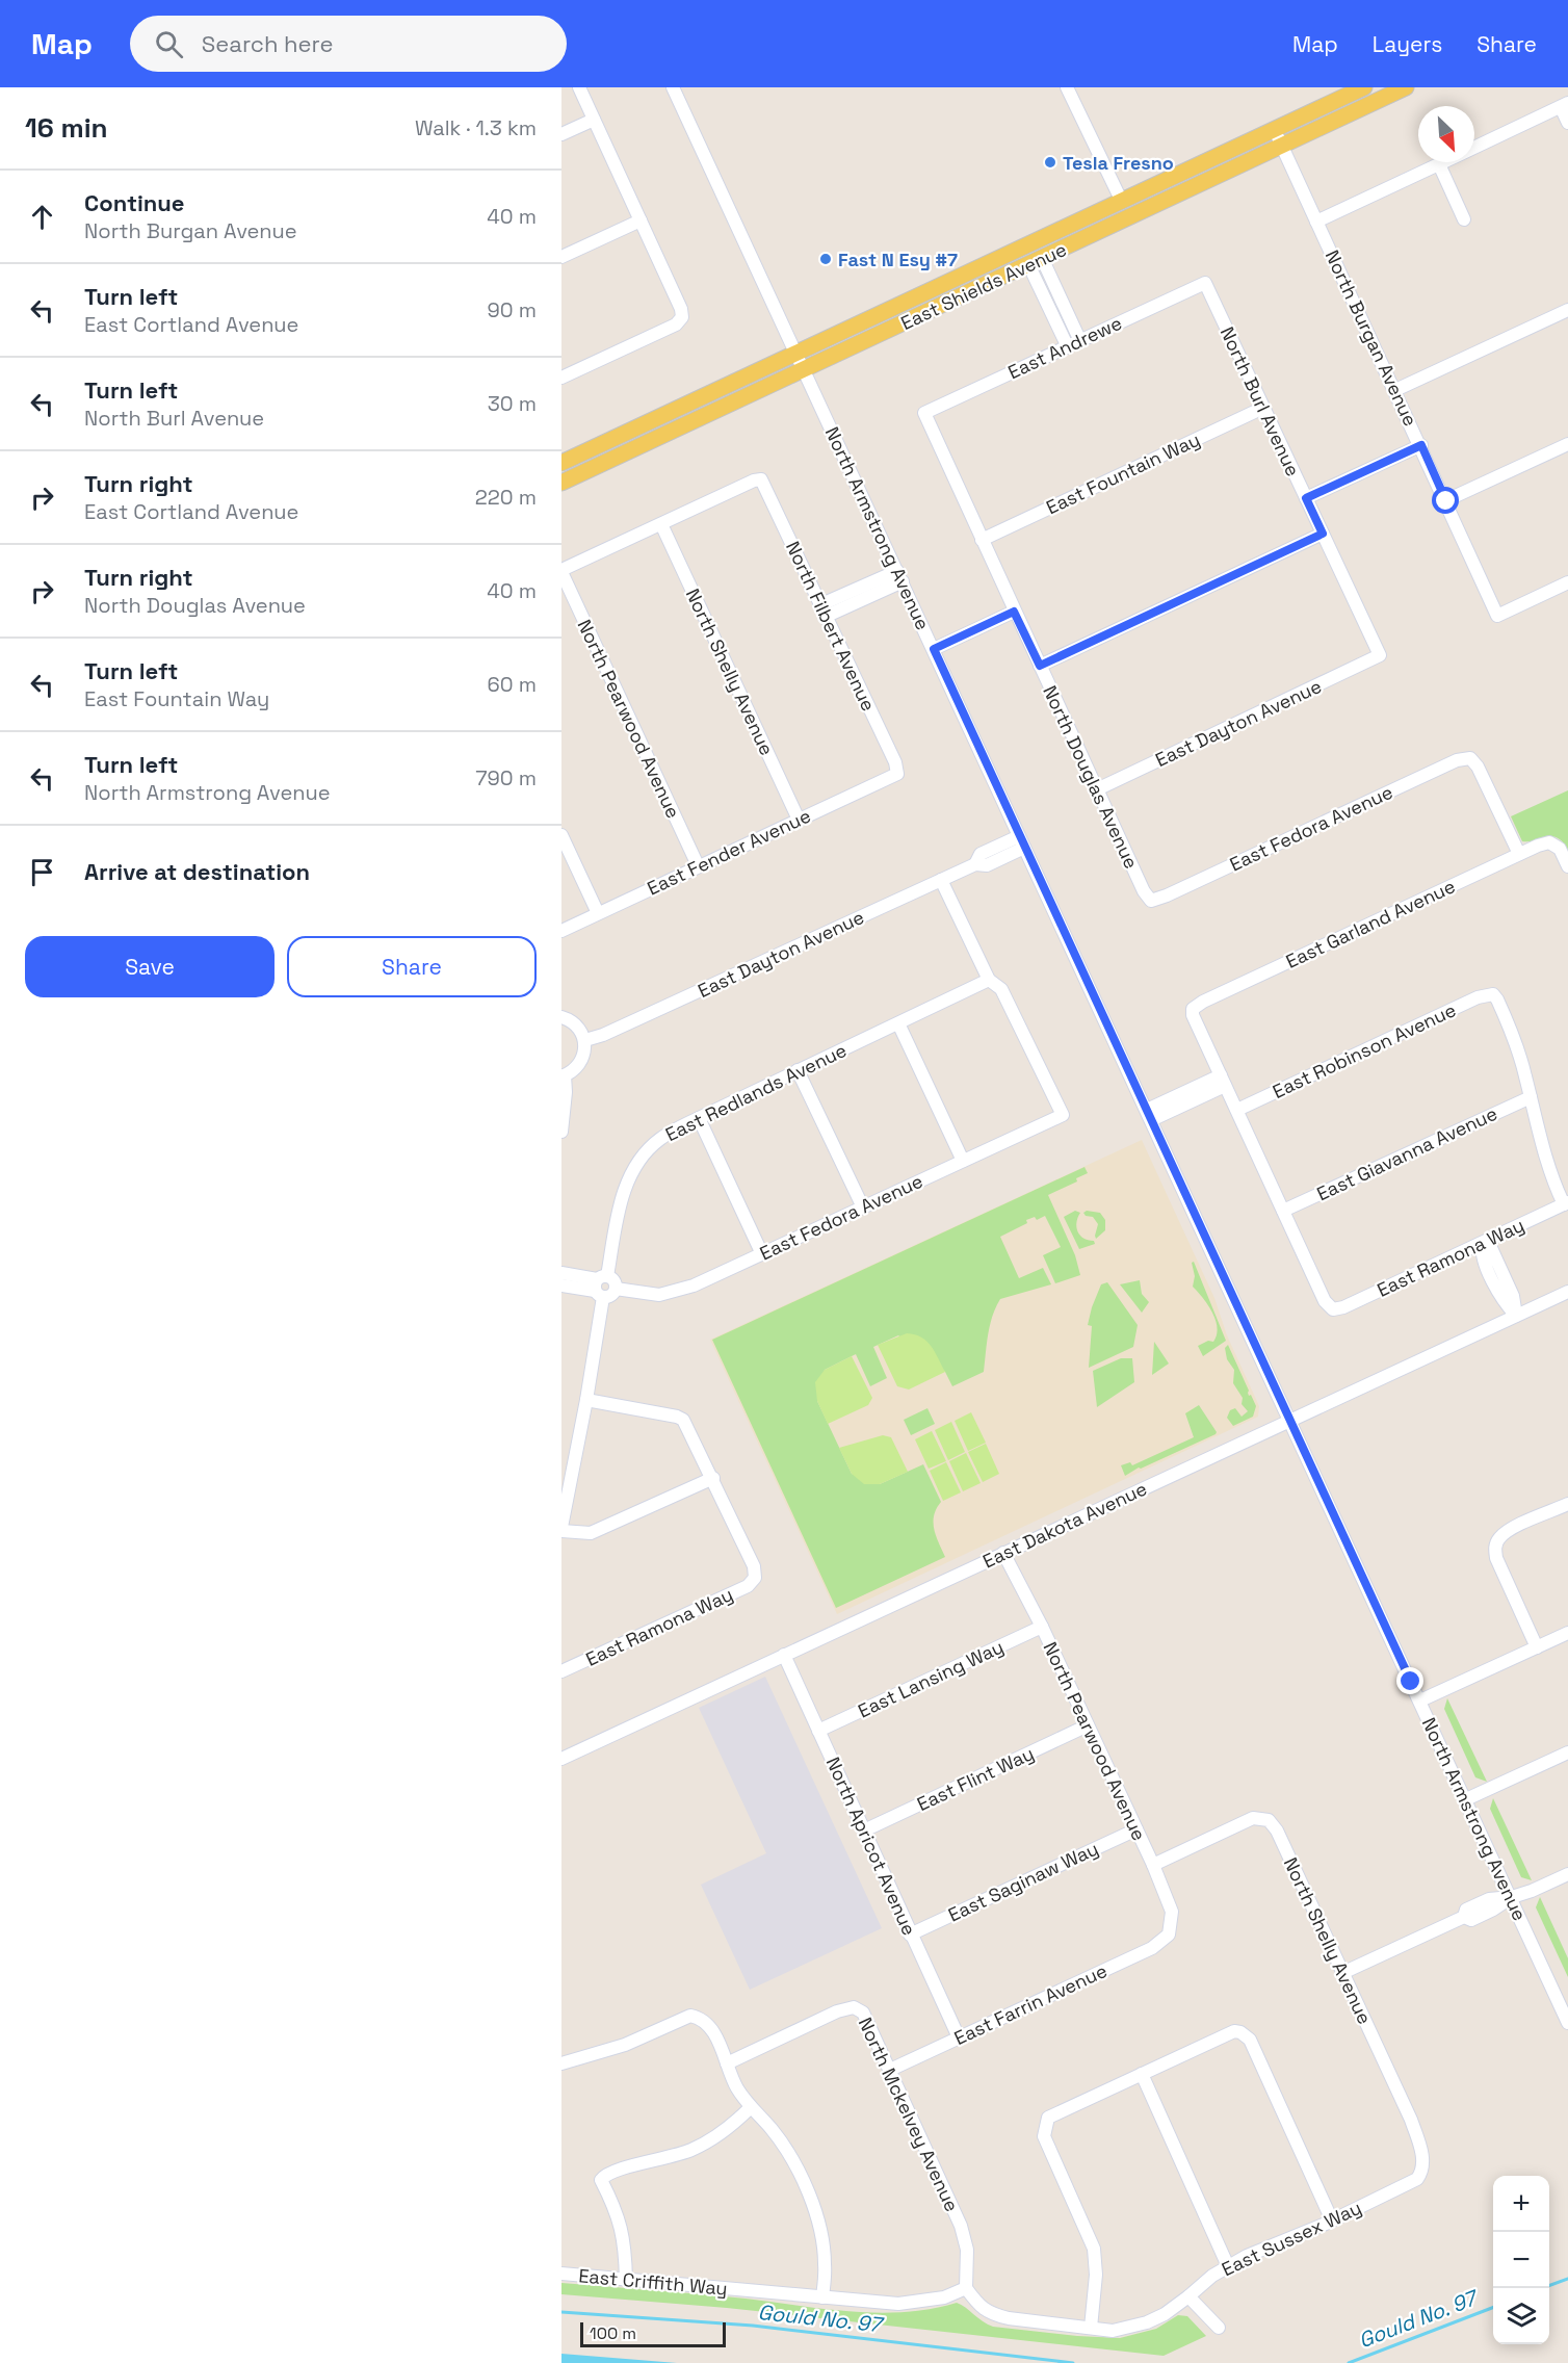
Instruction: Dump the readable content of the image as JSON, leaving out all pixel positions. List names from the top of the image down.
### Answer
{
  "streets": {
    "main road": ["East Shields Avenue"],
    "street": [
      "North Burgan Avenue",
      "East Andrewe",
      "North Burl Avenue",
      "East Fountain Way",
      "North Armstrong Avenue",
      "North Filbert Avenue",
      "North Shelly Avenue",
      "North Pearwood Avenue",
      "East Dayton Avenue",
      "North Douglas Avenue",
      "East Fedora Avenue",
      "East Fender Avenue",
      "East Garland Avenue",
      "East Robinson Avenue",
      "East Redlands Avenue",
      "East Giavanna Avenue",
      "East Ramona Way",
      "East Dakota Avenue",
      "East Lansing Way",
      "East Flint Way",
      "North Apricot Avenue",
      "East Saginaw Way",
      "East Farrin Avenue",
      "North Mckelvey Avenue",
      "East Sussex Way",
      "East Criffith Way"
    ]
  },
  "crossings": [
    ["East Shields Avenue", "North Burgan Avenue"],
    ["East Shields Avenue", "North Armstrong Avenue"],
    ["East Andrewe", "North Burl Avenue"],
    ["East Andrewe", "North Douglas Avenue"],
    ["North Burl Avenue", "East Fountain Way"],
    ["North Burl Avenue", "East Dayton Avenue"],
    ["East Fountain Way", "North Douglas Avenue"],
    ["North Armstrong Avenue", "East Dayton Avenue"],
    ["North Armstrong Avenue", "East Dakota Avenue"],
    ["North Filbert Avenue", "North Shelly Avenue"],
    ["North Filbert Avenue", "East Fender Avenue"],
    ["North Shelly Avenue", "North Pearwood Avenue"],
    ["North Shelly Avenue", "East Fender Avenue"],
    ["North Shelly Avenue", "East Sussex Way"],
    ["North Pearwood Avenue", "East Fender Avenue"],
    ["North Pearwood Avenue", "East Dakota Avenue"],
    ["North Pearwood Avenue", "East Lansing Way"],
    ["North Pearwood Avenue", "East Flint Way"],
    ["North Pearwood Avenue", "East Saginaw Way"],
    ["North Pearwood Avenue", "East Farrin Avenue"],
    ["East Dayton Avenue", "North Douglas Avenue"],
    ["North Douglas Avenue", "East Fedora Avenue"],
    ["East Fedora Avenue", "East Garland Avenue"],
    ["East Fedora Avenue", "East Redlands Avenue"],
    ["East Robinson Avenue", "East Giavanna Avenue"],
    ["East Giavanna Avenue", "East Ramona Way"],
    ["East Dakota Avenue", "North Apricot Avenue"],
    ["East Lansing Way", "North Apricot Avenue"],
    ["East Flint Way", "North Apricot Avenue"],
    ["North Apricot Avenue", "East Saginaw Way"],
    ["North Apricot Avenue", "East Farrin Avenue"],
    ["East Farrin Avenue", "North Mckelvey Avenue"],
    ["North Mckelvey Avenue", "East Sussex Way"],
    ["North Mckelvey Avenue", "East Criffith Way"],
    ["East Sussex Way", "East Criffith Way"]
  ],
  "water": ["Gould No. 97"],
  "places": ["Tesla Fresno", "Fast N Esy #7"],
  "scale_bar": "100 m",
  "north": "bottom right",
  "page": {
    "header": "Map",
    "search": "Search here",
    "nav": ["Map", "Layers", "Share"],
    "heading": ["16 min", "Walk · 1.3 km"],
    "list": [
      ["Continue", "North Burgan Avenue", "40 m"],
      ["Turn left", "East Cortland Avenue", "90 m"],
      ["Turn left", "North Burl Avenue", "30 m"],
      ["Turn right", "East Cortland Avenue", "220 m"],
      ["Turn right", "North Douglas Avenue", "40 m"],
      ["Turn left", "East Fountain Way", "60 m"],
      ["Turn left", "North Armstrong Avenue", "790 m"],
      "Arrive at destination"
    ],
    "buttons": ["Save", "Share"],
    "map_buttons": ["+", "−"],
    "scale": "100 m"
  }
}
